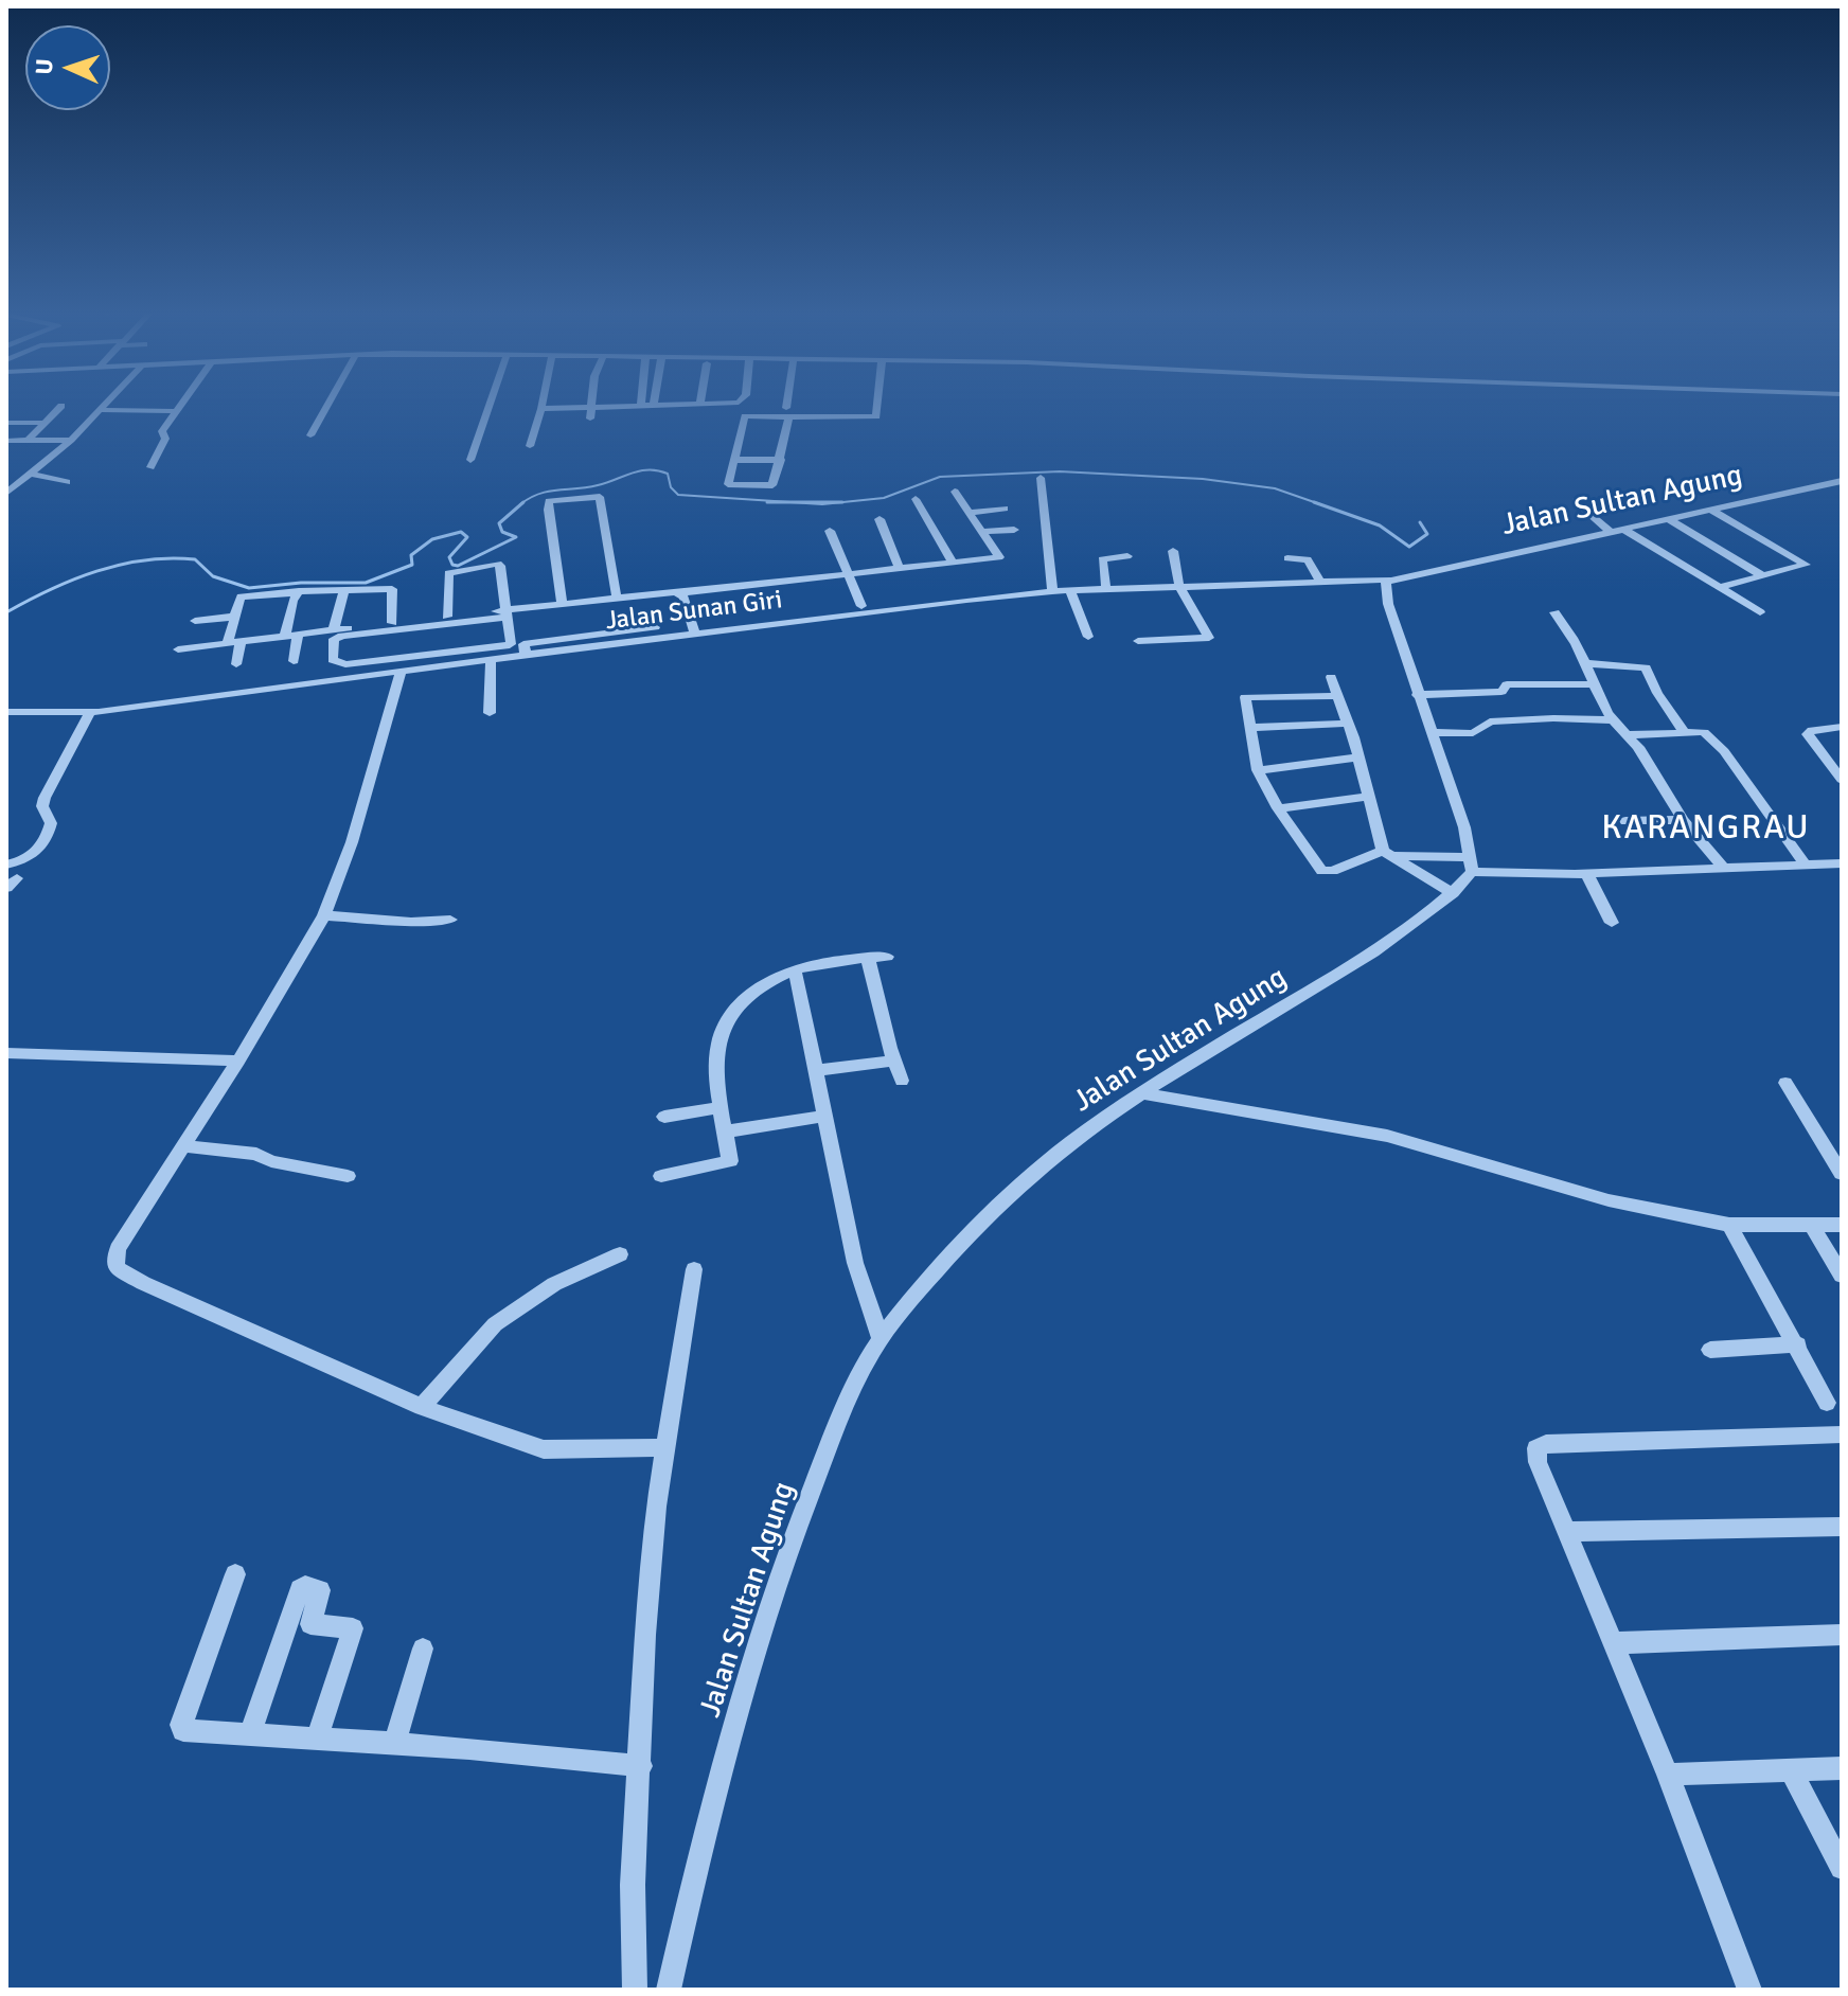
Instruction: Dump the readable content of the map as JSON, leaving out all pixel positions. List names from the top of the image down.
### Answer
{
  "streets": {
    "street": ["Jalan Sultan Agung", "Jalan Sunan Giri"]
  },
  "crossings": [
    ["Jalan Sultan Agung", "Jalan Sunan Giri"]
  ],
  "districts": ["KARANGRAU"],
  "north": "left"
}
